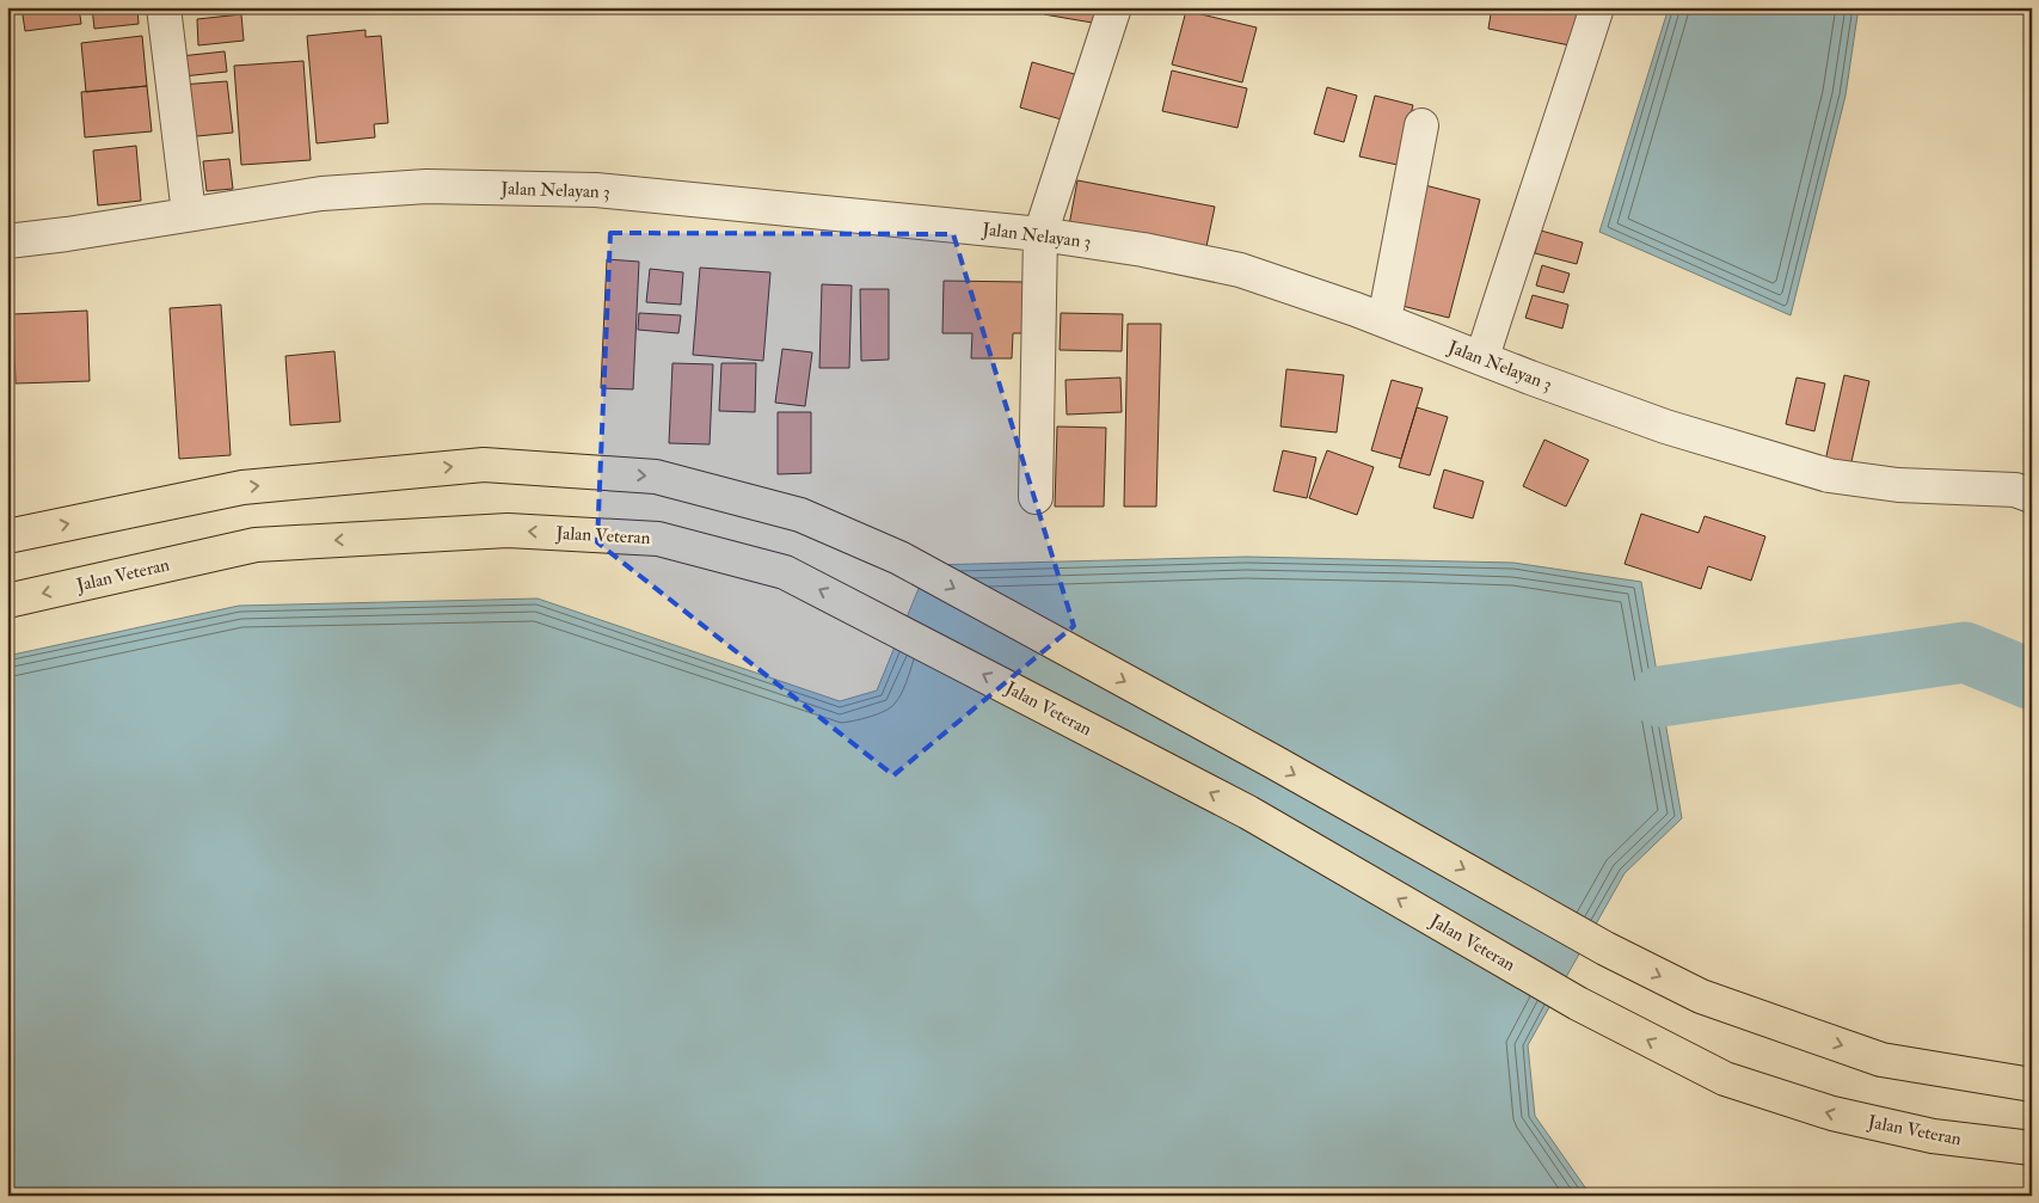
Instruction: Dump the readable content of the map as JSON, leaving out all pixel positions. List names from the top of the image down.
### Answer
{
  "streets": {
    "highway": ["Jalan Veteran"],
    "street": ["Jalan Nelayan 3"]
  }
}
